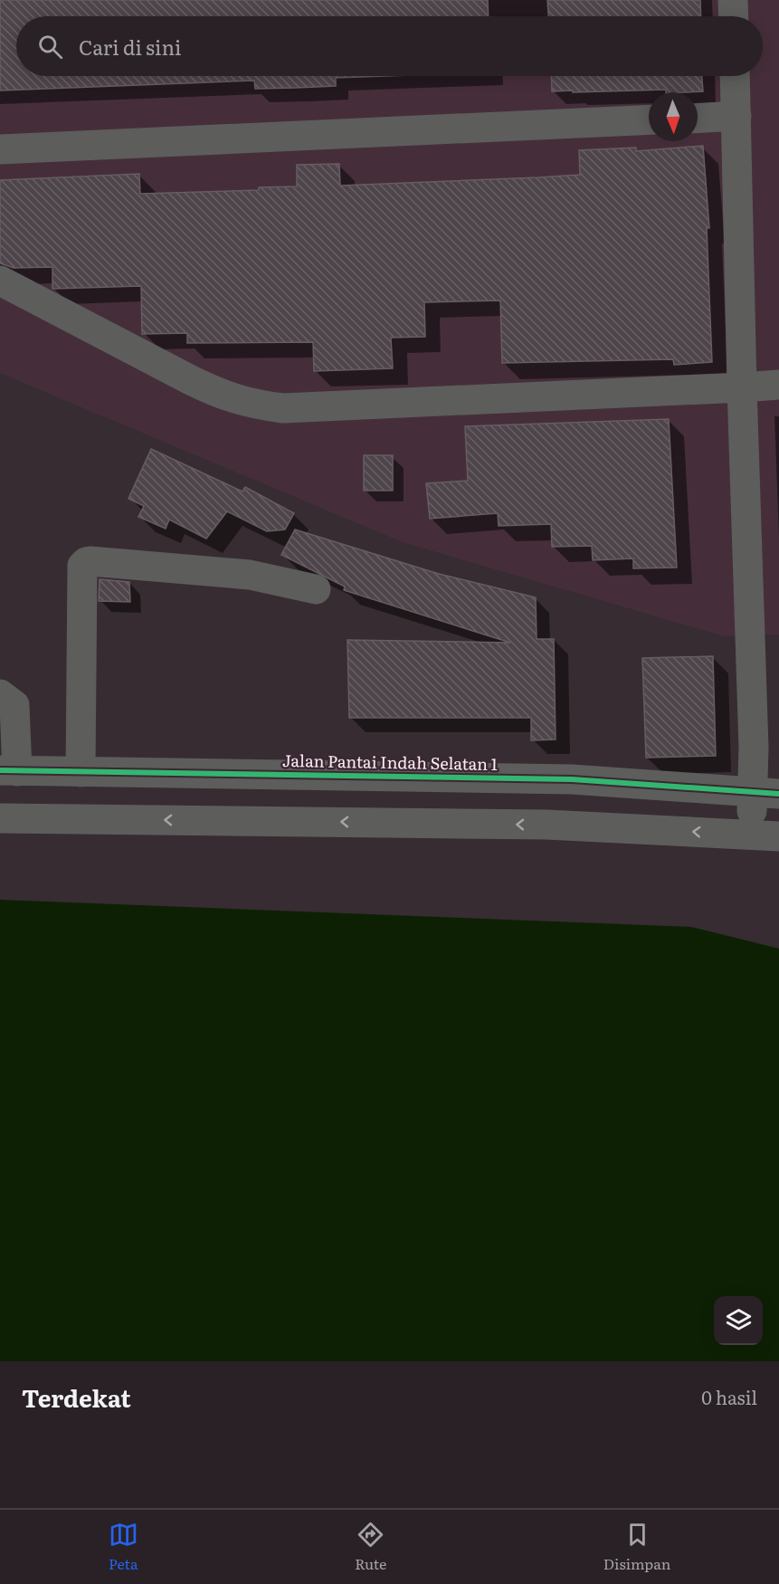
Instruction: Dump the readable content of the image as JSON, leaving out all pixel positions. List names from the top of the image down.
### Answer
{
  "streets": {
    "street": ["Jalan Pantai Indah Selatan 1"]
  },
  "north": "bottom",
  "page": {
    "search": "Cari di sini",
    "heading": ["Terdekat", "0 hasil"],
    "nav": ["Peta", "Rute", "Disimpan"]
  }
}
